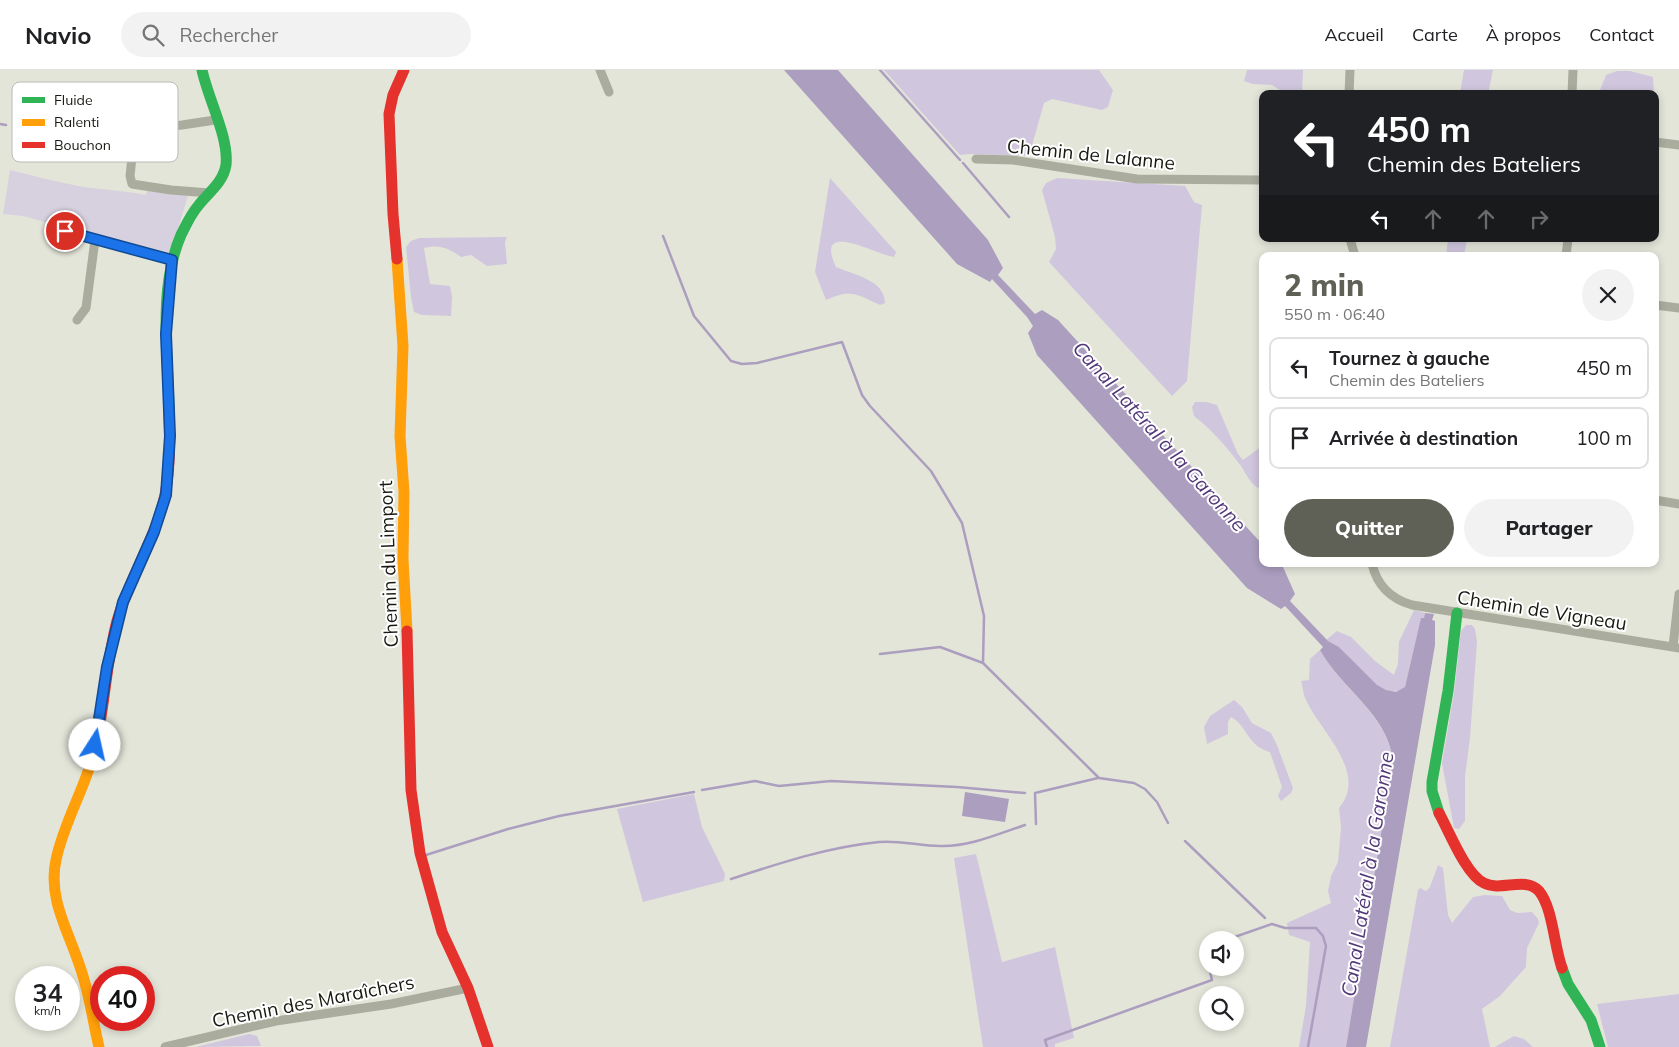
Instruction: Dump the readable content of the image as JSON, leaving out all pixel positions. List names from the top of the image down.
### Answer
{
  "streets": {
    "street": [
      "Chemin de Lalanne",
      "Chemin du Limport",
      "Chemin de Vigneau",
      "Chemin des Maraîchers"
    ]
  },
  "crossings": [
    ["Chemin du Limport", "Chemin des Maraîchers"]
  ],
  "water": ["Canal Latéral à la Garonne"],
  "legend": ["Fluide", "Ralenti", "Bouchon"],
  "page": {
    "header": "Navio",
    "search": "Rechercher",
    "nav": [
      "Accueil",
      "Carte",
      "À propos",
      "Contact"
    ],
    "turn": ["450 m", "Chemin des Bateliers"],
    "heading": ["2 min", "550 m · 06:40"],
    "list": [
      {
        "name": "Tournez à gauche",
        "note": "Chemin des Bateliers",
        "value": "450 m"
      },
      {
        "name": "Arrivée à destination",
        "value": "100 m"
      }
    ],
    "buttons": ["Quitter", "Partager"],
    "speed": "34 km/h",
    "limit": "40"
  }
}
